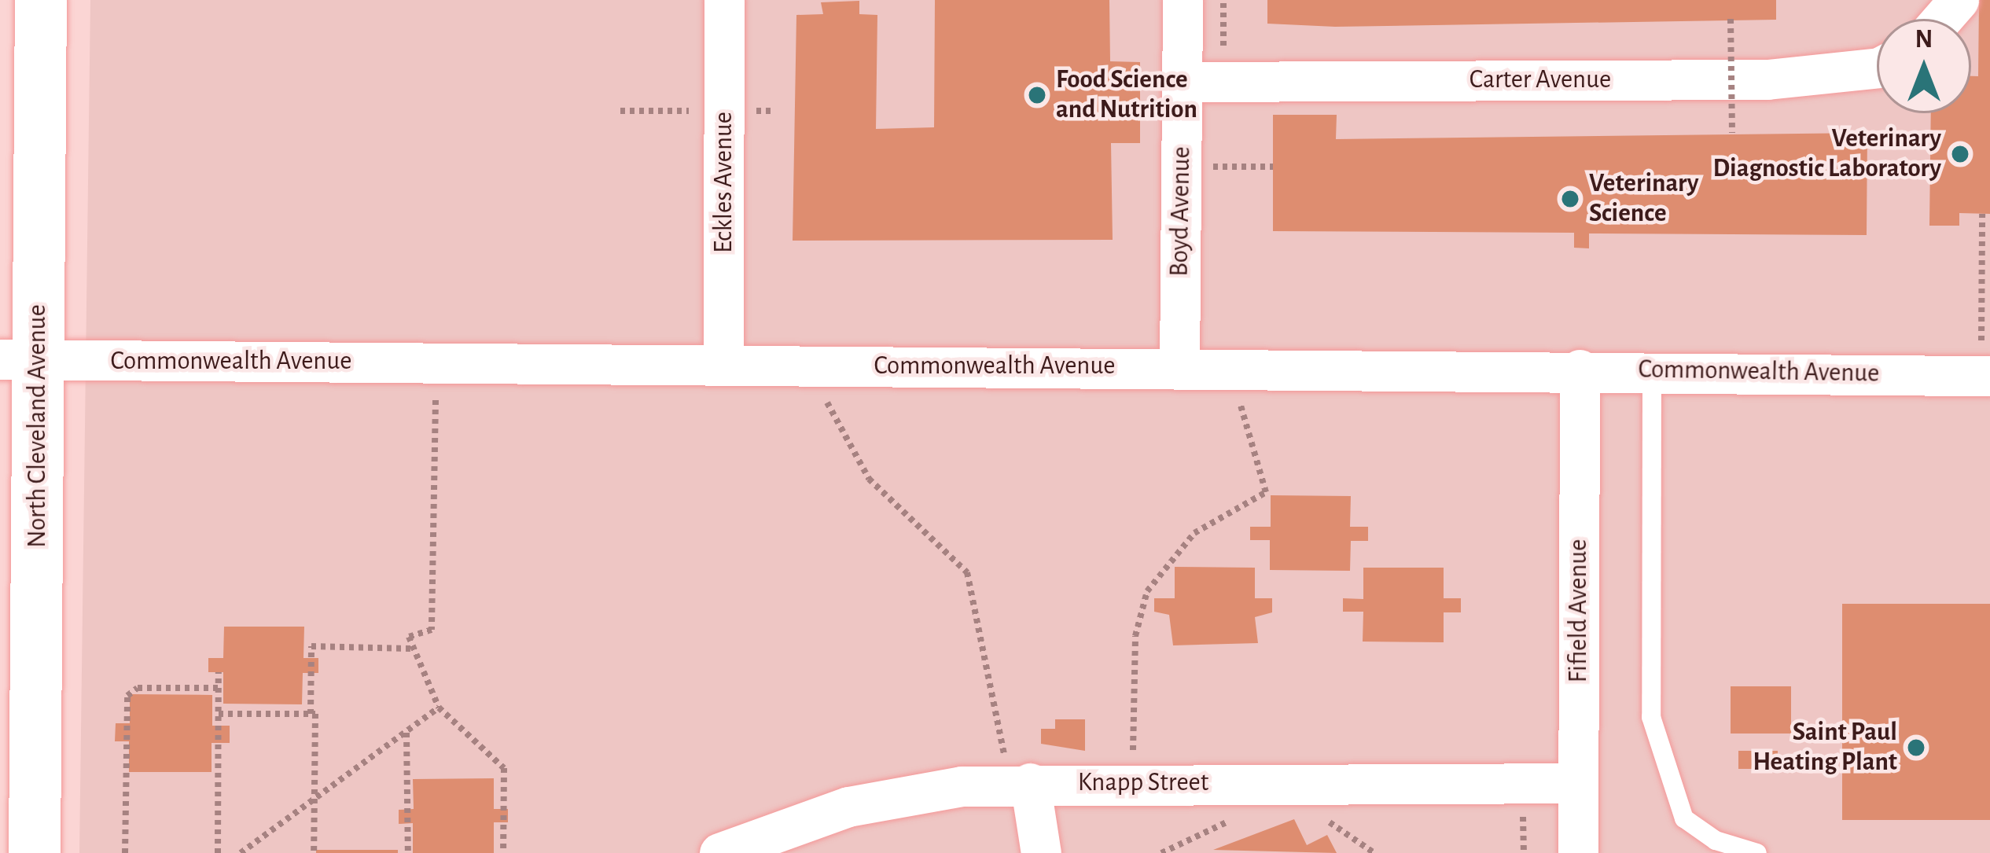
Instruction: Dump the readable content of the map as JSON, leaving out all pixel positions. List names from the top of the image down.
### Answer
{
  "streets": {
    "main road": ["North Cleveland Avenue"],
    "street": [
      "Carter Avenue",
      "Eckles Avenue",
      "Boyd Avenue",
      "Commonwealth Avenue",
      "Fifield Avenue",
      "Knapp Street"
    ]
  },
  "crossings": [
    ["Carter Avenue", "Boyd Avenue"],
    ["Eckles Avenue", "Commonwealth Avenue"],
    ["Boyd Avenue", "Commonwealth Avenue"],
    ["Commonwealth Avenue", "North Cleveland Avenue"],
    ["Commonwealth Avenue", "Fifield Avenue"],
    ["Fifield Avenue", "Knapp Street"]
  ],
  "places": [
    "Food Science and Nutrition",
    "Veterinary Diagnostic Laboratory",
    "Veterinary Science",
    "Saint Paul Heating Plant"
  ],
  "north": "top"
}
